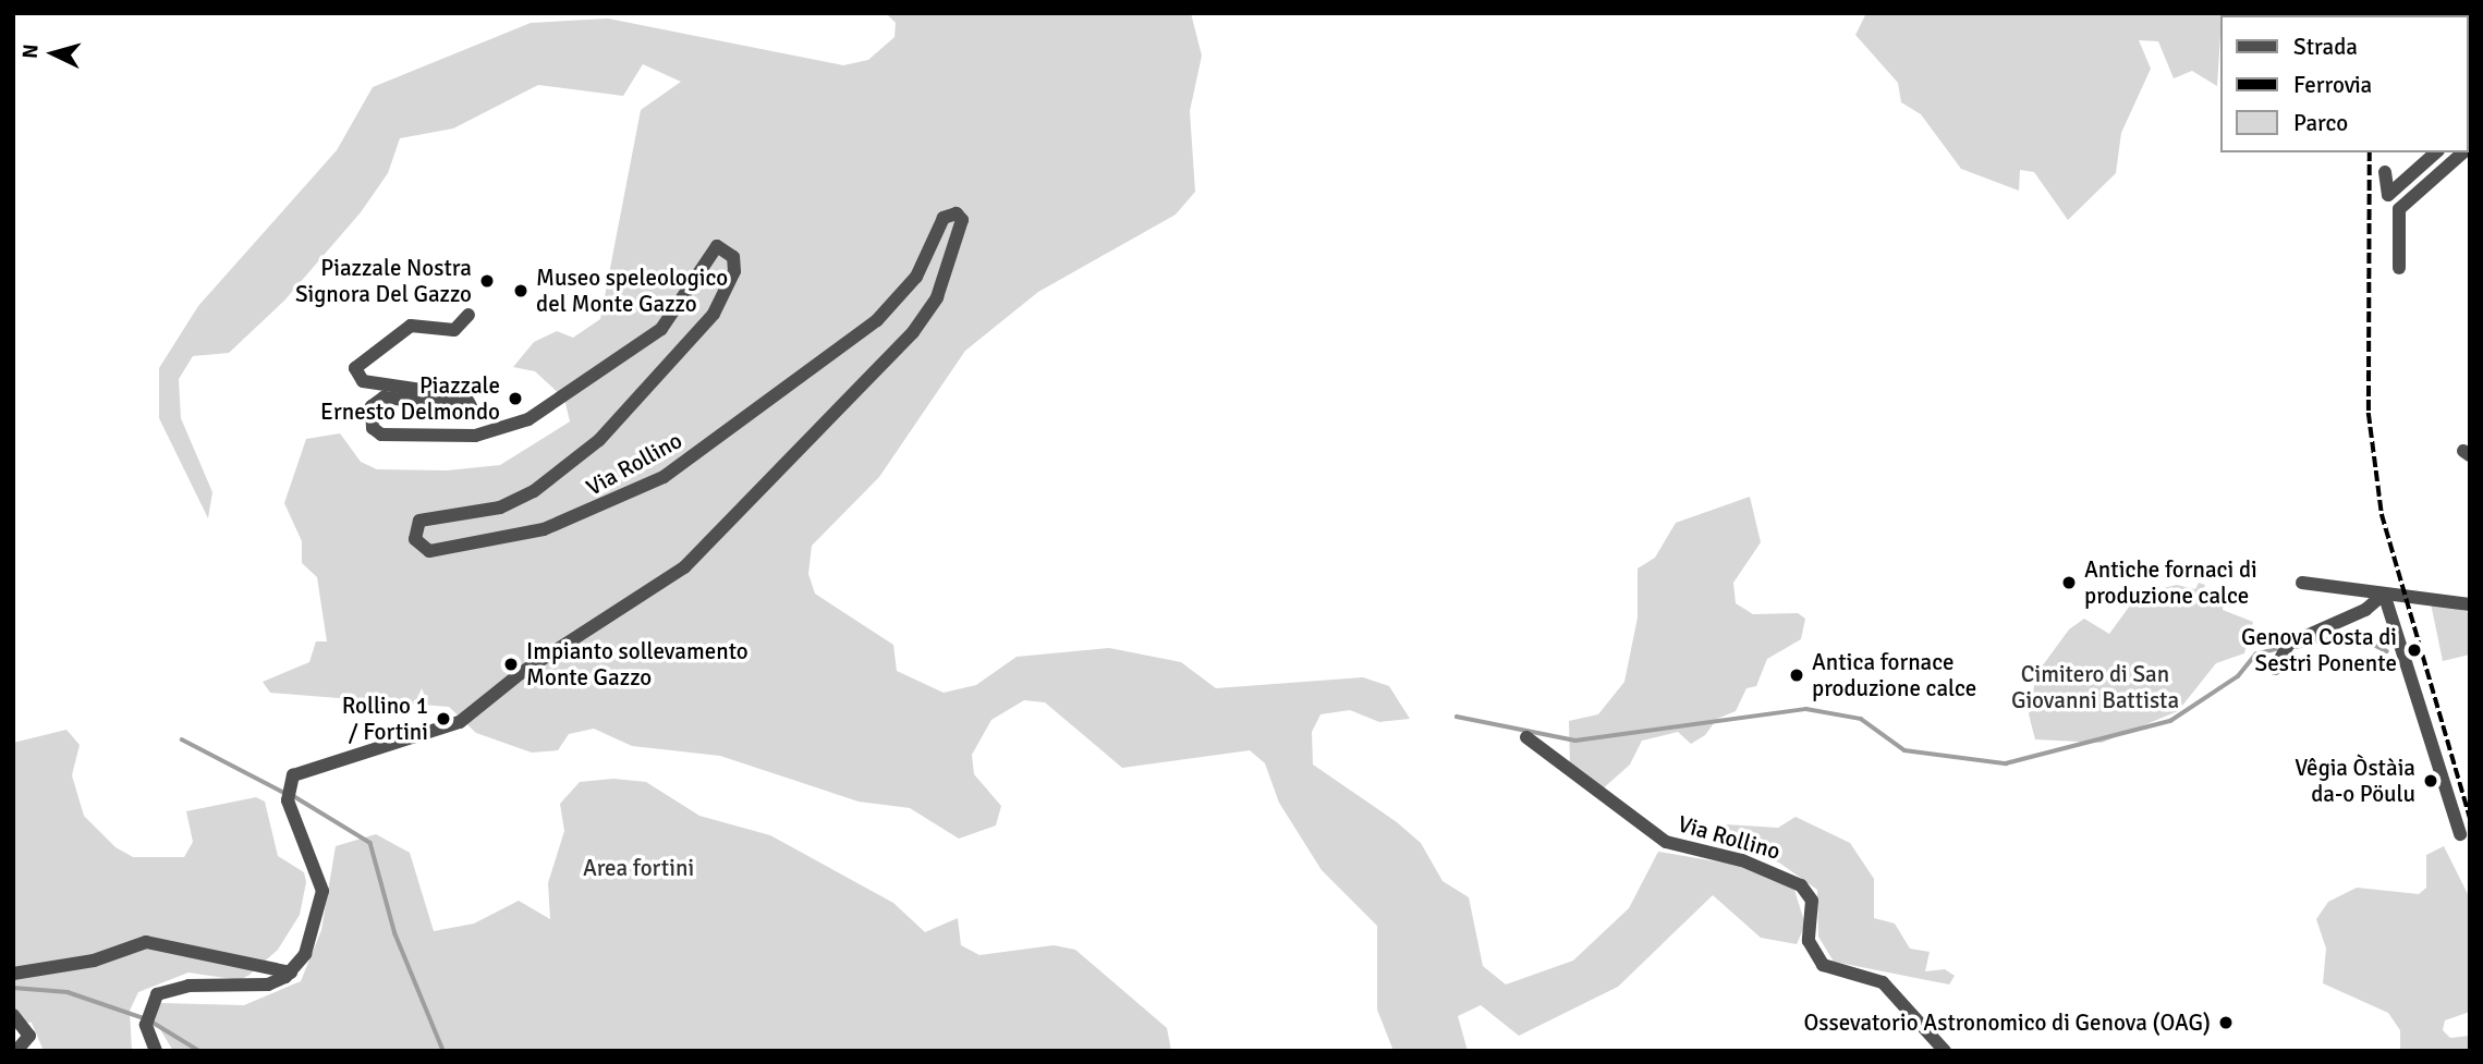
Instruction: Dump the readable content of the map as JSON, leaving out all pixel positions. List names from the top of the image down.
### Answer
{
  "streets": {
    "street": ["Via Rollino"]
  },
  "parks": ["Cimitero di San Giovanni Battista", "Area fortini"],
  "places": [
    "Piazzale Nostra Signora Del Gazzo",
    "Museo speleologico del Monte Gazzo",
    "Piazzale Ernesto Delmondo",
    "Antiche fornaci di produzione calce",
    "Genova Costa di Sestri Ponente",
    "Impianto sollevamento Monte Gazzo",
    "Antica fornace produzione calce",
    "Rollino 1 / Fortini",
    "Vêgia Òstàia da-o Pöulu",
    "Ossevatorio Astronomico di Genova (OAG)"
  ],
  "legend": ["Strada", "Ferrovia", "Parco"],
  "north": "left"
}
